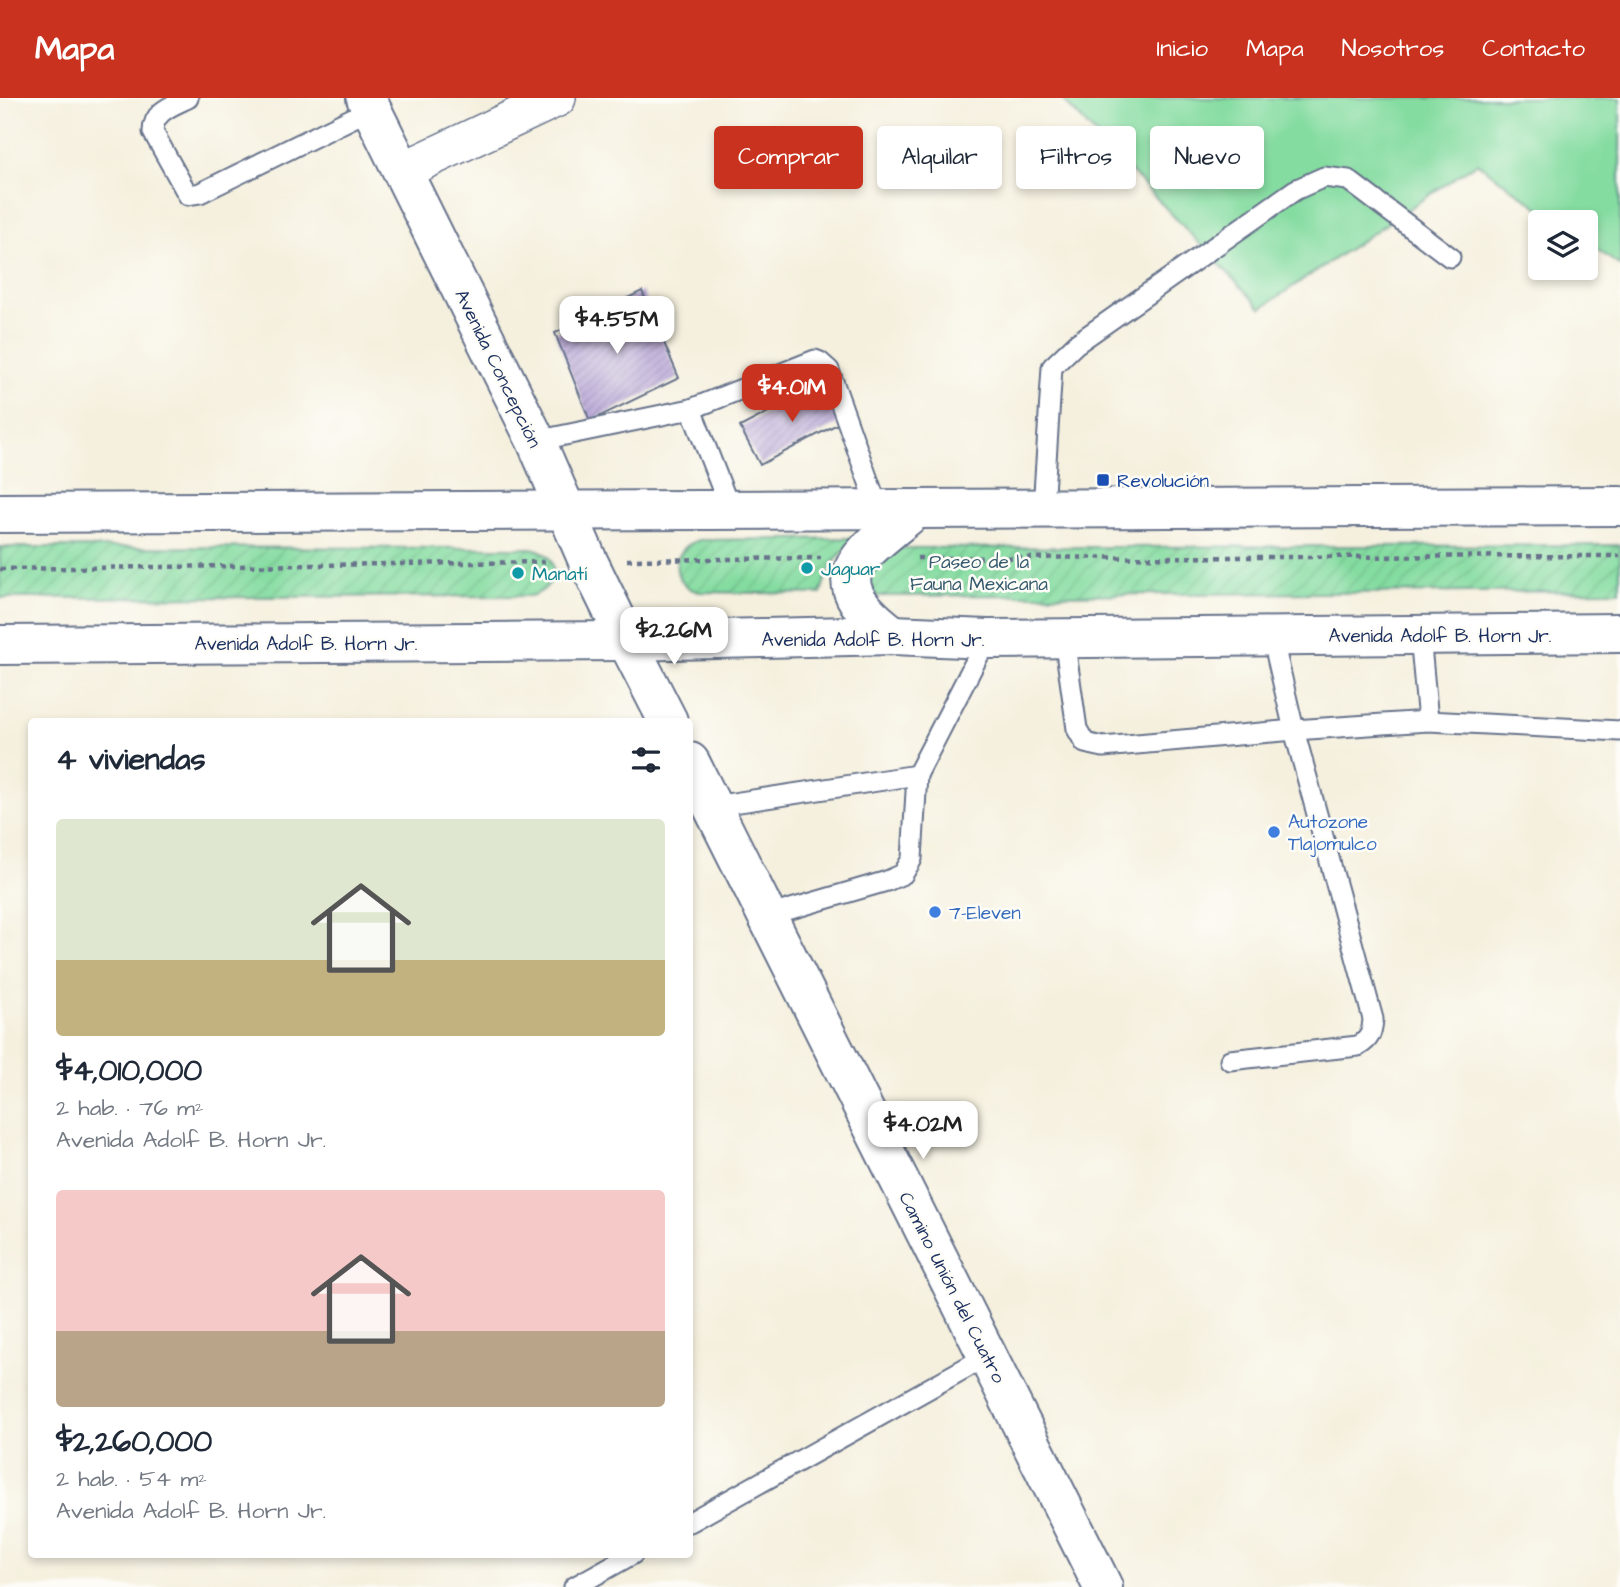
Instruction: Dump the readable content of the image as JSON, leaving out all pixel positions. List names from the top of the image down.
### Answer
{
  "streets": {
    "main road": ["Avenida Concepción", "Avenida Adolf B. Horn Jr.", "Camino Unión del Cuatro"]
  },
  "crossings": [
    ["Avenida Concepción", "Avenida Adolf B. Horn Jr."]
  ],
  "parks": ["Paseo de la Fauna Mexicana"],
  "places": {
    "transit": ["Revolución"],
    "other": [
      "Jaguar",
      "Manatí",
      "Autozone Tlajomulco",
      "7-Eleven"
    ]
  },
  "page": {
    "header": "Mapa",
    "nav": [
      "Inicio",
      "Mapa",
      "Nosotros",
      "Contacto"
    ],
    "chip": [
      "Comprar",
      "Alquilar",
      "Filtros",
      "Nuevo"
    ],
    "price": [
      "$4.55M",
      "$4.01M",
      "$2.26M",
      "$4.02M"
    ],
    "heading": "4 viviendas",
    "list": [
      {
        "name": "$4,010,000",
        "note": "2 hab. · 76 m² · Avenida Adolf B. Horn Jr."
      },
      {
        "name": "$2,260,000",
        "note": "2 hab. · 54 m² · Avenida Adolf B. Horn Jr."
      }
    ]
  }
}
